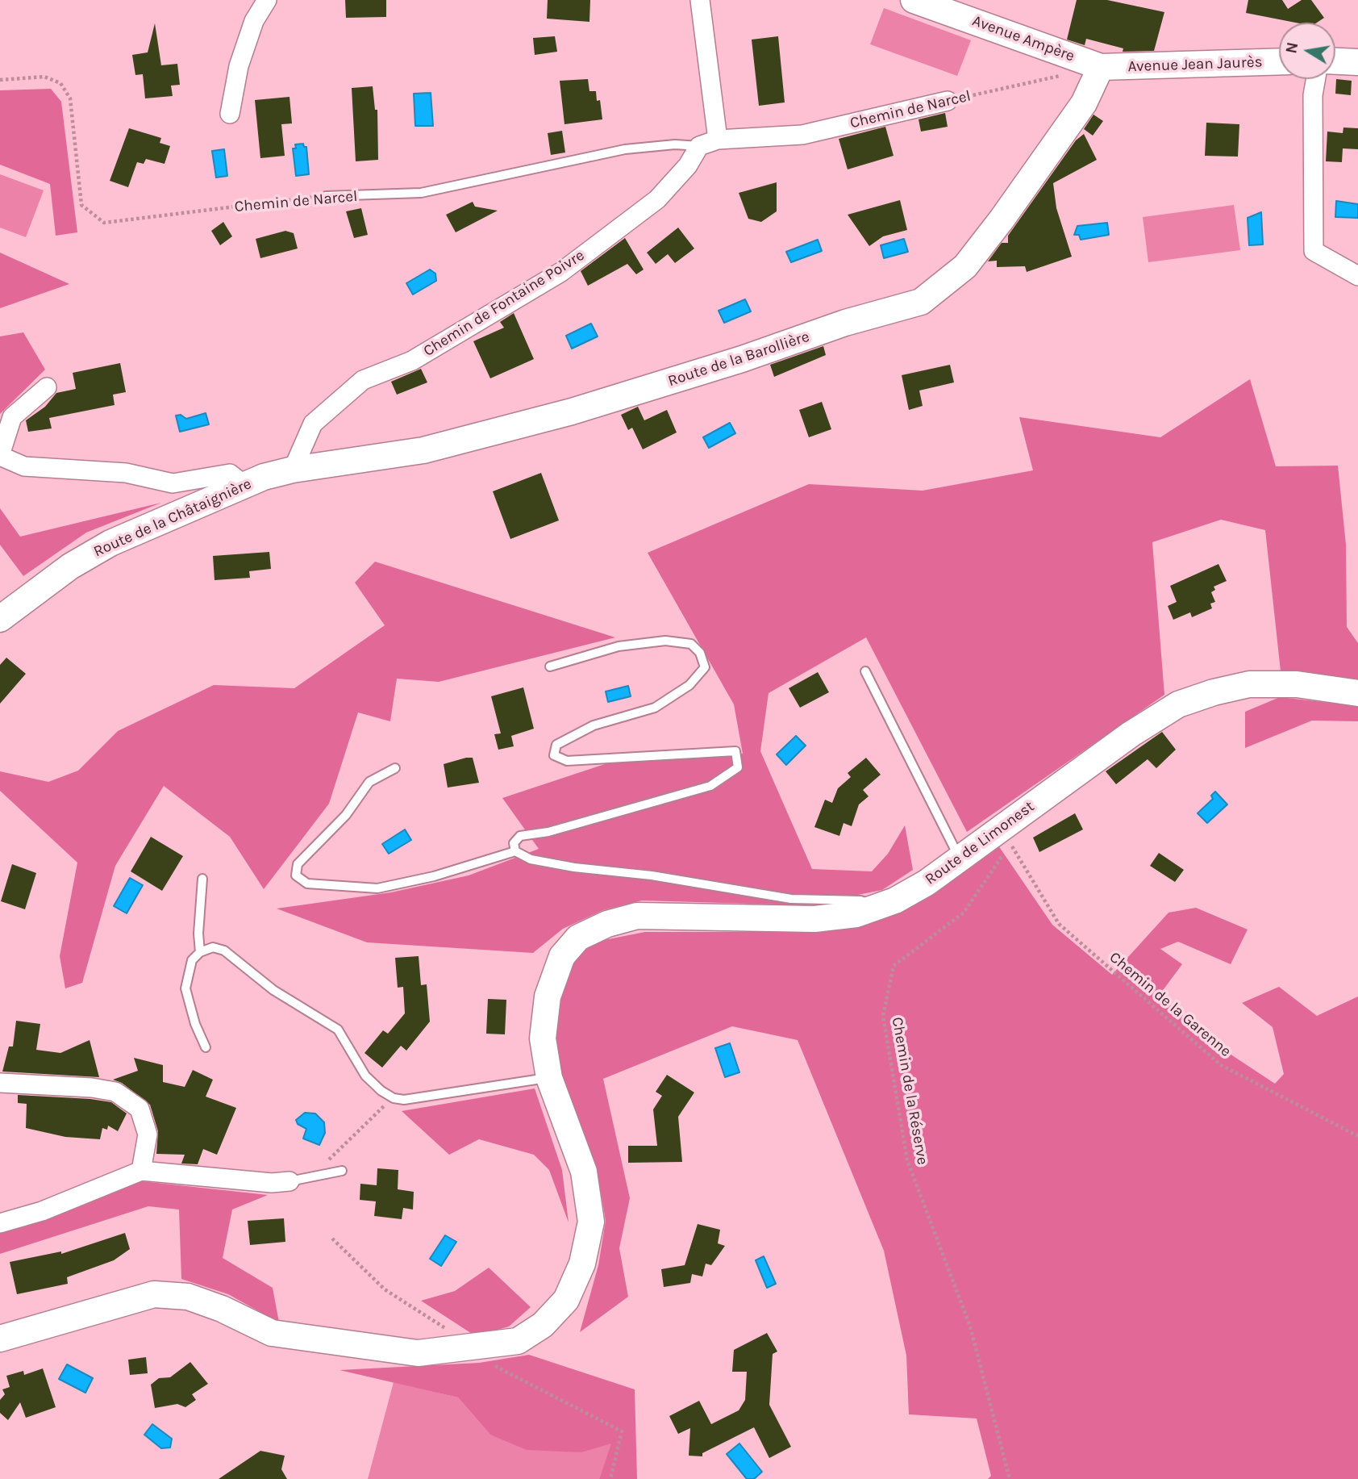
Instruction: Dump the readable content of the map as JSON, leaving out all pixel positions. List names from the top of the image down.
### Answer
{
  "streets": {
    "street": [
      "Avenue Ampère",
      "Avenue Jean Jaurès",
      "Chemin de Narcel",
      "Chemin de Fontaine Poivre",
      "Route de la Barollière",
      "Route de la Châtaignière",
      "Route de Limonest"
    ],
    "path": ["Chemin de la Garenne", "Chemin de la Réserve"]
  },
  "crossings": [
    ["Avenue Ampère", "Avenue Jean Jaurès"],
    ["Avenue Ampère", "Route de la Barollière"],
    ["Avenue Jean Jaurès", "Route de la Barollière"],
    ["Chemin de Narcel", "Chemin de Fontaine Poivre"],
    ["Chemin de Fontaine Poivre", "Route de la Barollière"],
    ["Route de la Barollière", "Route de la Châtaignière"],
    ["Chemin de la Garenne", "Chemin de la Réserve"]
  ],
  "north": "left"
}
